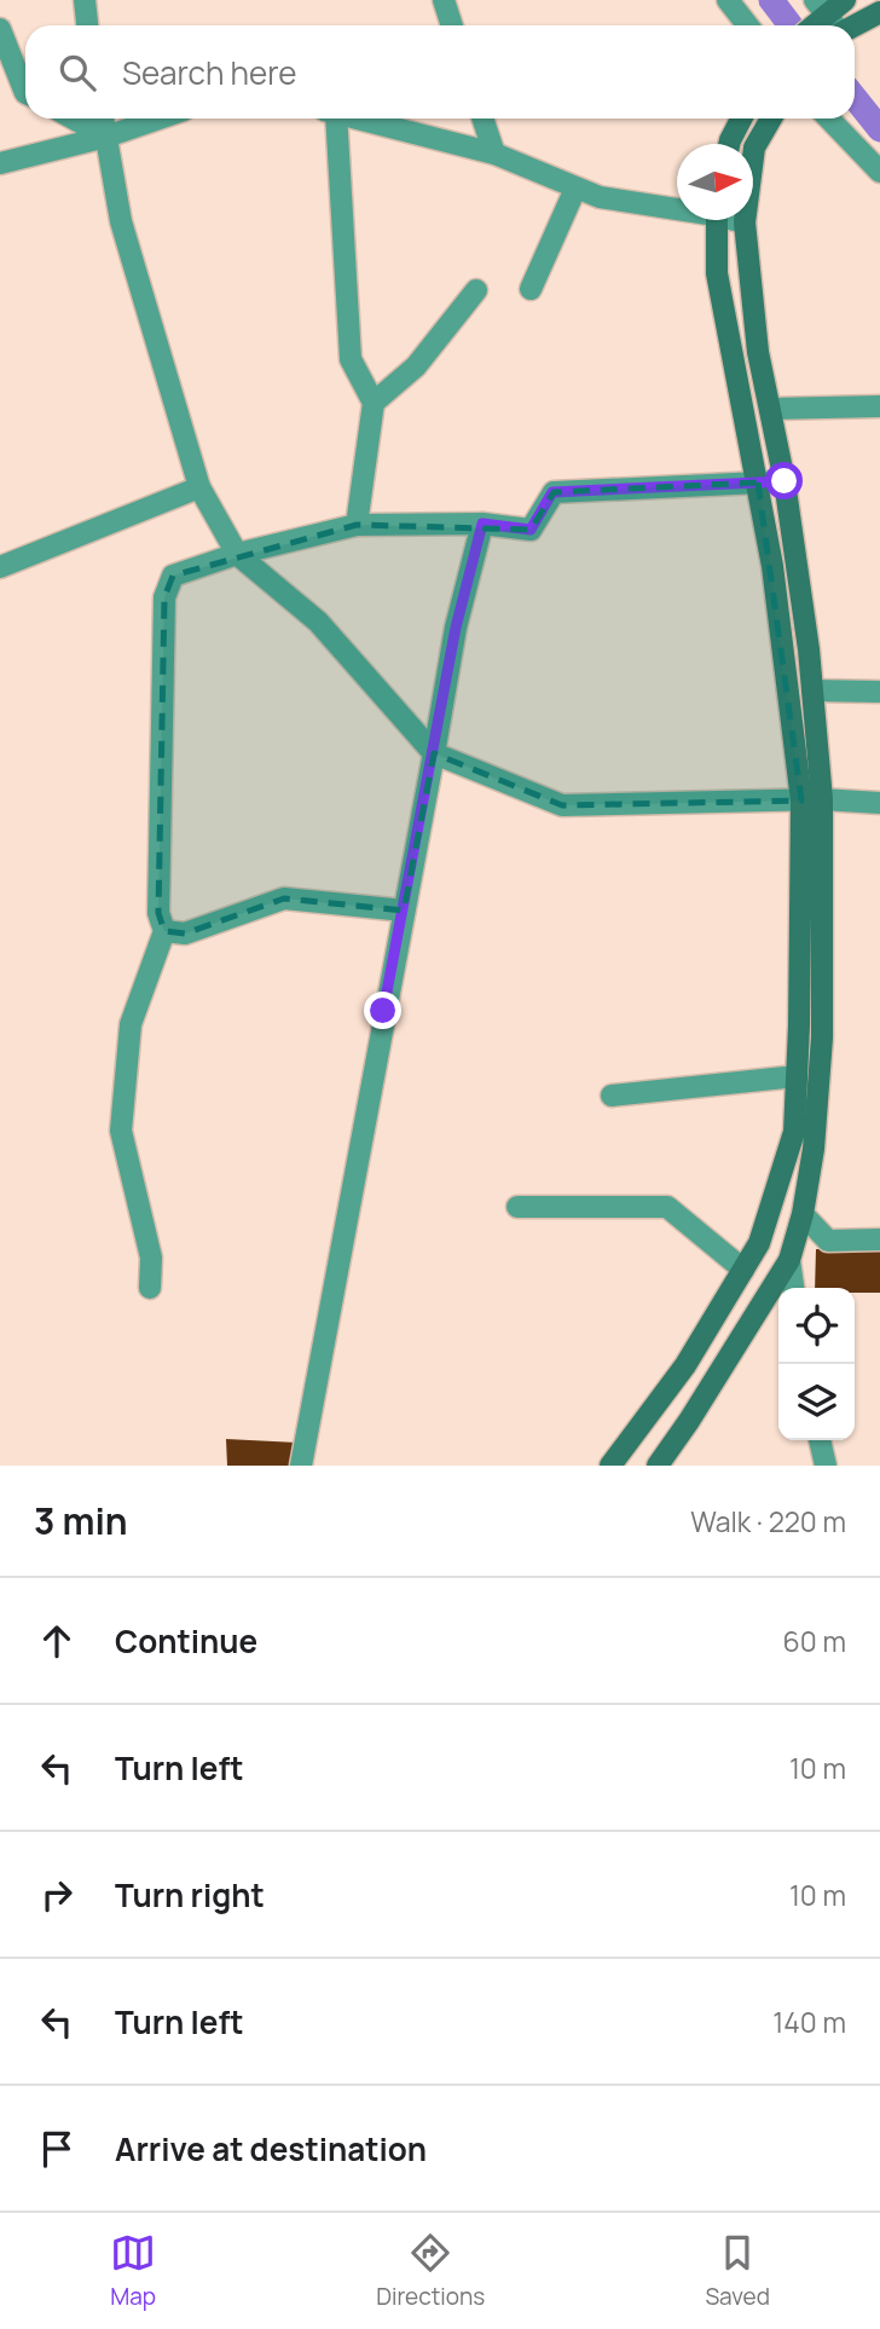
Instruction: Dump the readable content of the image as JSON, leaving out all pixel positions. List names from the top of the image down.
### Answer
{
  "north": "right",
  "page": {
    "search": "Search here",
    "heading": ["3 min", "Walk · 220 m"],
    "list": [
      ["Continue", "60 m"],
      ["Turn left", "10 m"],
      ["Turn right", "10 m"],
      ["Turn left", "140 m"],
      "Arrive at destination"
    ],
    "nav": ["Map", "Directions", "Saved"]
  }
}
